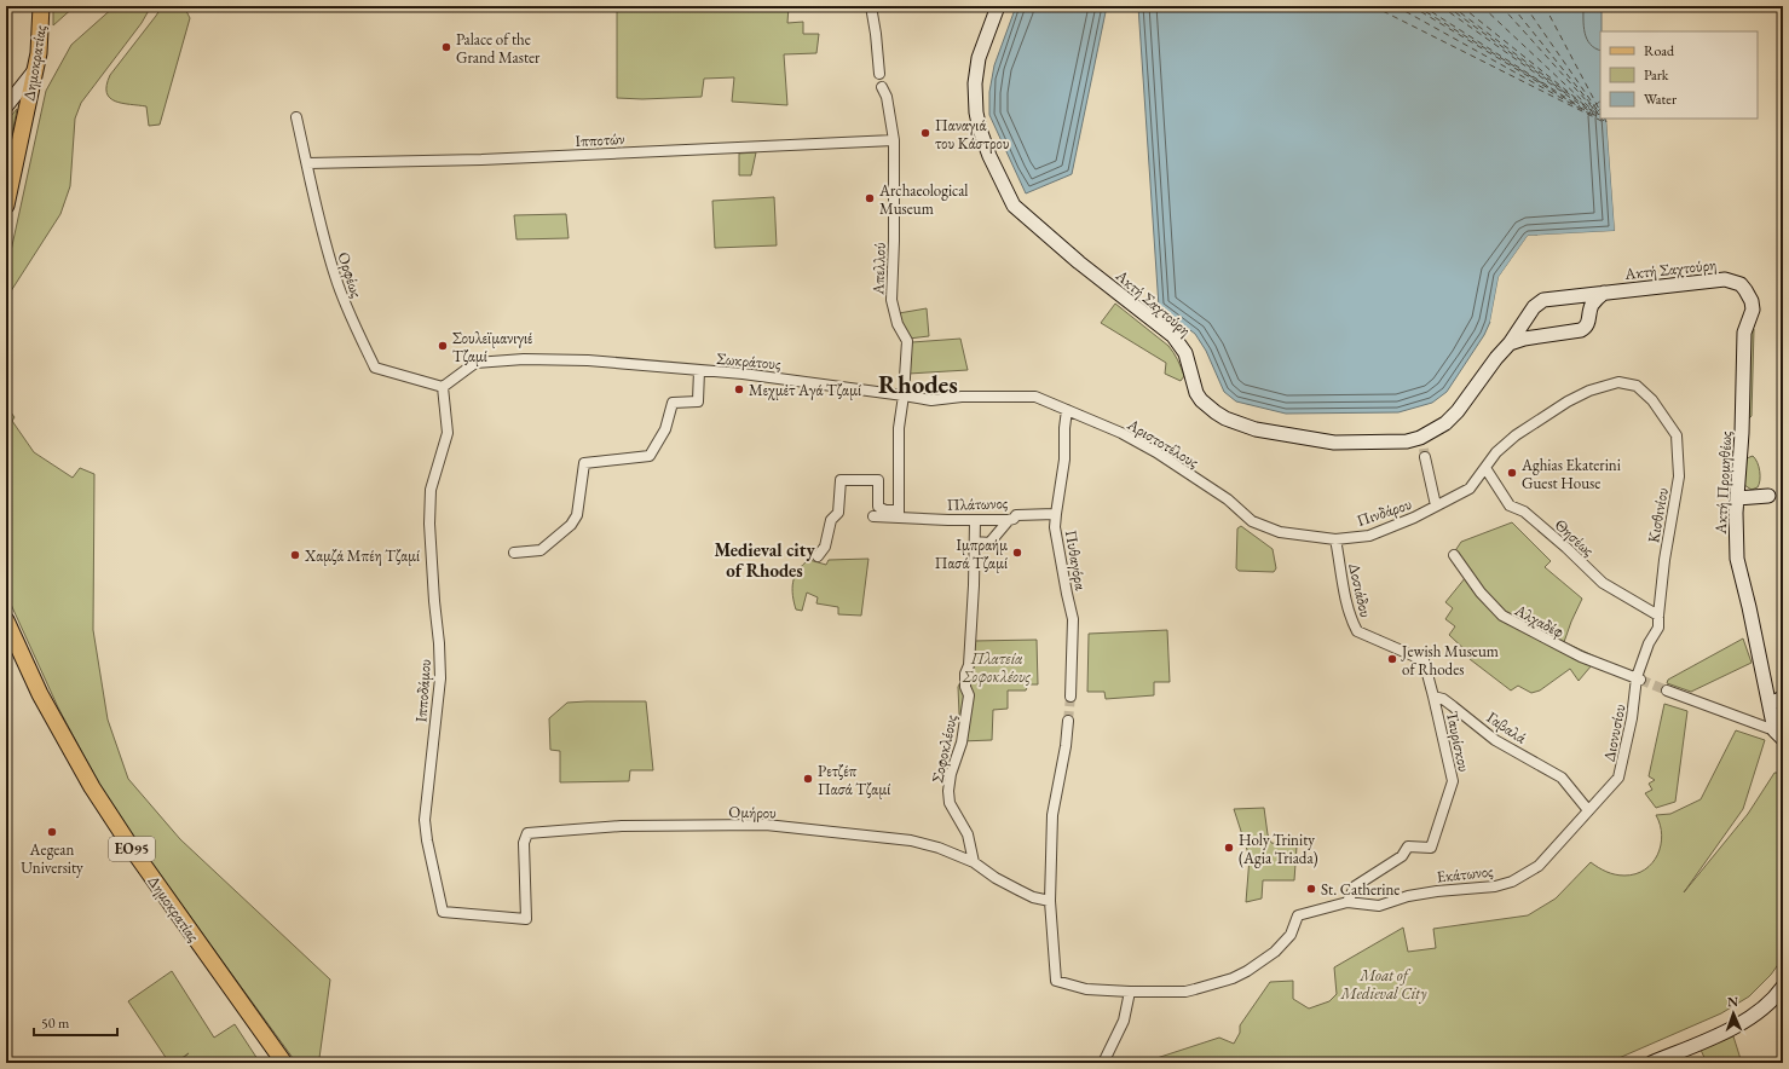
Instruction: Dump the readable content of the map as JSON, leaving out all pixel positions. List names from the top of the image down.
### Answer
{
  "streets": {
    "main road": [
      "Δημοκρατίας",
      "Ακτή Σαχτούρη",
      "Ακτή Προμηθέως",
      "ΕΟ95"
    ],
    "street": [
      "Ιπποτών",
      "Απελλού",
      "Ορφέως",
      "Σωκράτους",
      "Αριστοτέλους",
      "Πλάτωνος",
      "Πινδάρου",
      "Κισθινίου",
      "Θησέως",
      "Πυθαγόρα",
      "Δοσιάδου",
      "Αλχαδέφ",
      "Ιπποδάμου",
      "Γαβαλά",
      "Διονυσίου",
      "Ταυρίσκου",
      "Σοφοκλέους",
      "Ομήρου",
      "Εκάτωνος"
    ]
  },
  "crossings": [
    ["Ιπποτών", "Απελλού"],
    ["Ιπποτών", "Ορφέως"],
    ["Απελλού", "Σωκράτους"],
    ["Ακτή Σαχτούρη", "Ακτή Προμηθέως"],
    ["Ορφέως", "Σωκράτους"],
    ["Ορφέως", "Ιπποδάμου"],
    ["Σωκράτους", "Αριστοτέλους"],
    ["Σωκράτους", "Πυθαγόρα"],
    ["Σωκράτους", "Ιπποδάμου"],
    ["Αριστοτέλους", "Πινδάρου"],
    ["Αριστοτέλους", "Πυθαγόρα"],
    ["Πλάτωνος", "Πυθαγόρα"],
    ["Πλάτωνος", "Σοφοκλέους"],
    ["Πινδάρου", "Κισθινίου"],
    ["Πινδάρου", "Θησέως"],
    ["Πινδάρου", "Δοσιάδου"],
    ["Κισθινίου", "Θησέως"],
    ["Κισθινίου", "Αλχαδέφ"],
    ["Κισθινίου", "Διονυσίου"],
    ["Δοσιάδου", "Γαβαλά"],
    ["Δοσιάδου", "Ταυρίσκου"],
    ["Αλχαδέφ", "Διονυσίου"],
    ["Ιπποδάμου", "Ομήρου"],
    ["Γαβαλά", "Διονυσίου"],
    ["Γαβαλά", "Ταυρίσκου"],
    ["Γαβαλά", "Εκάτωνος"],
    ["Διονυσίου", "Εκάτωνος"],
    ["Ταυρίσκου", "Εκάτωνος"],
    ["Σοφοκλέους", "Ομήρου"]
  ],
  "districts": ["Rhodes", "Medieval city of Rhodes"],
  "parks": ["Πλατεία Σοφοκλέους", "Moat of Medieval City"],
  "places": [
    "Palace of the Grand Master",
    "Παναγιά του Κάστρου",
    "Archaeological Museum",
    "Σουλεϊμανιγιέ Τζαμί",
    "Μεχμέτ Αγά Τζαμί",
    "Aghias Ekaterini Guest House",
    "Ιμπραήμ Πασά Τζαμί",
    "Χαμζά Μπέη Τζαμί",
    "Jewish Museum of Rhodes",
    "Ρετζέπ Πασά Τζαμί",
    "Aegean University",
    "Holy Trinity (Agia Triada)",
    "St. Catherine"
  ],
  "legend": ["Road", "Park", "Water"],
  "scale_bar": "50 m",
  "north": "top"
}
